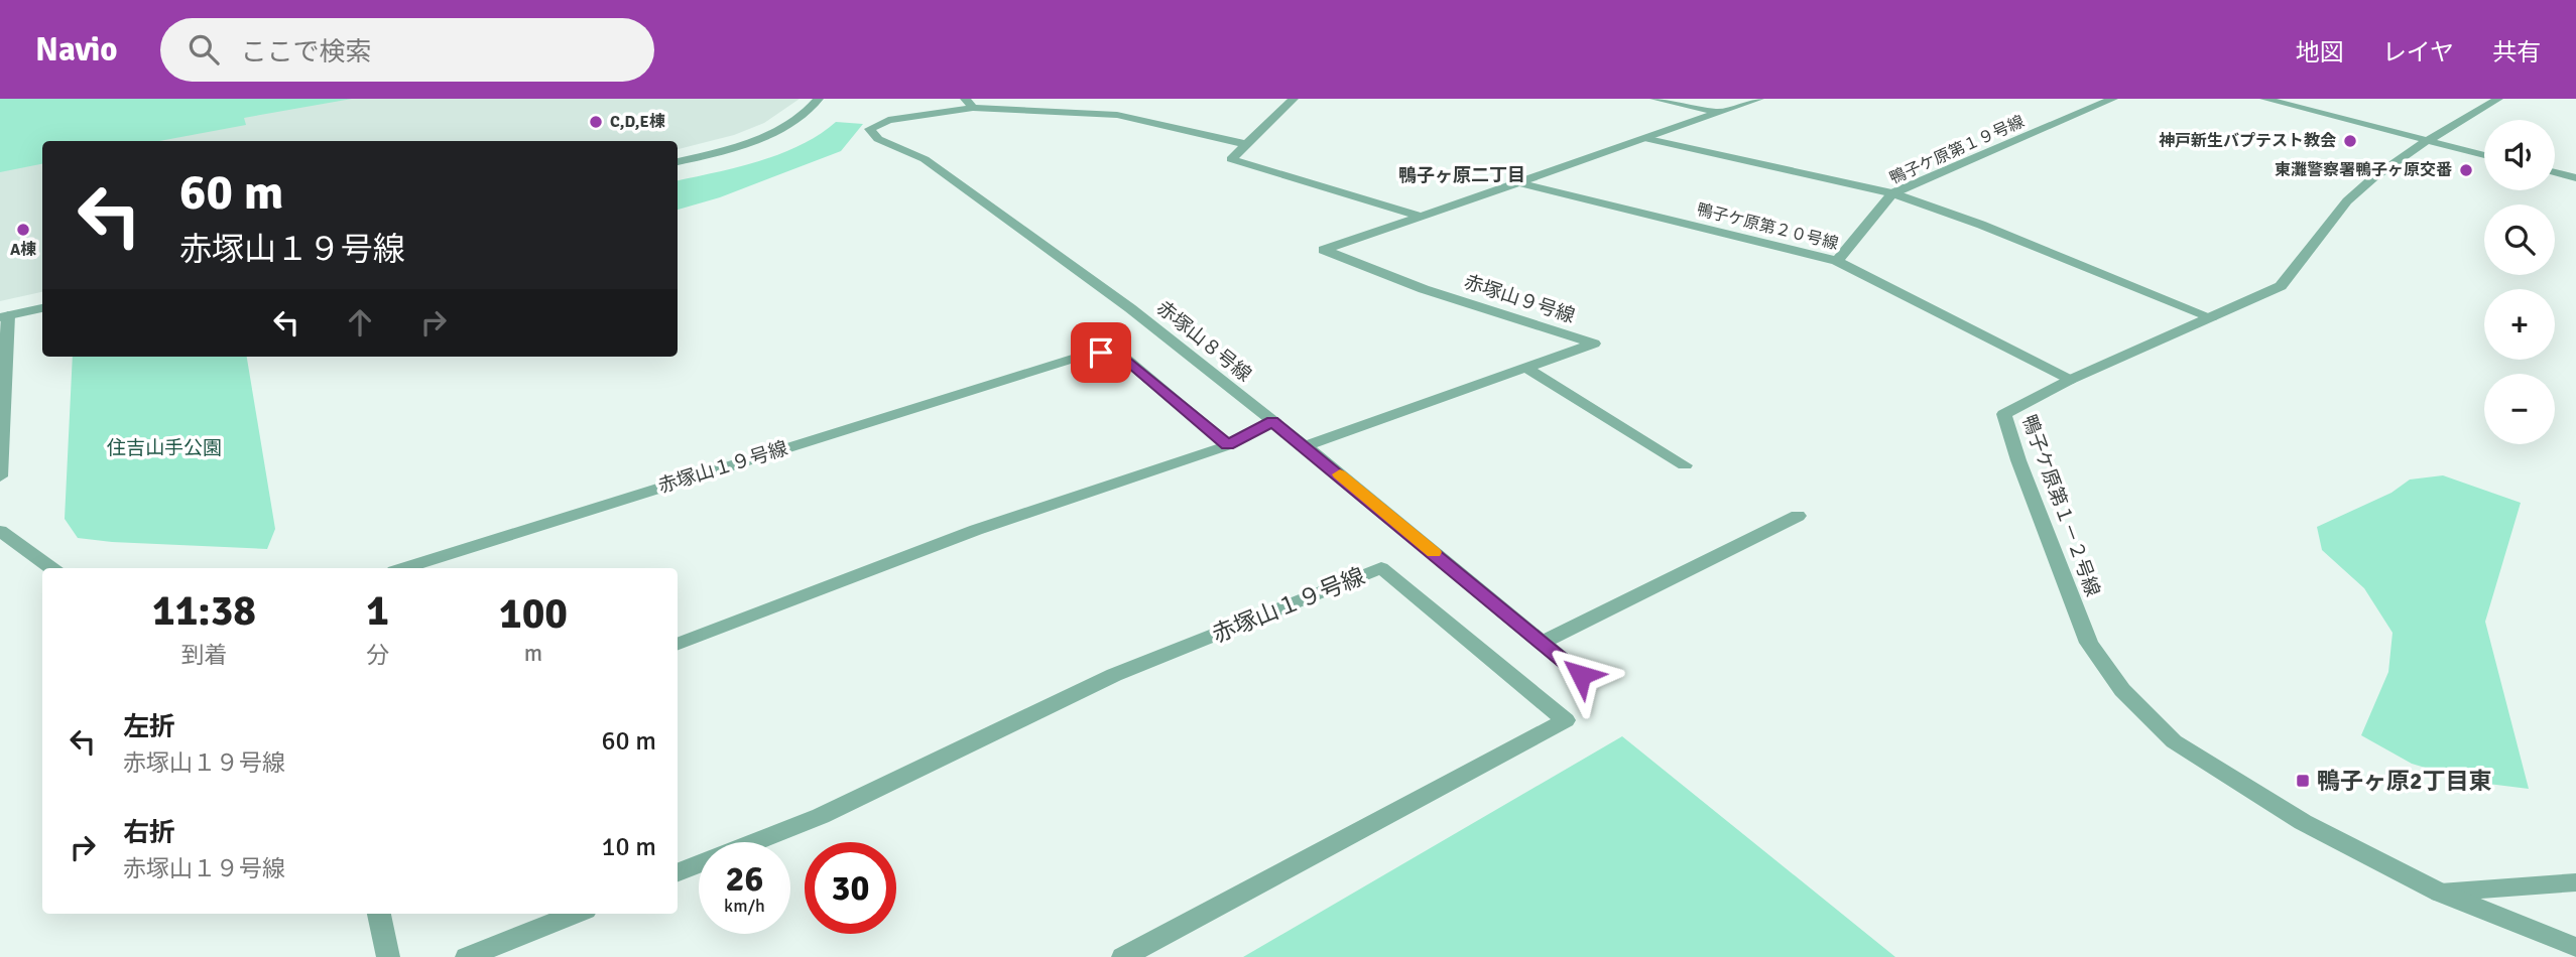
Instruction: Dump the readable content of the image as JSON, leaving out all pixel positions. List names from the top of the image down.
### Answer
{
  "streets": {
    "street": [
      "鴨子ケ原第１９号線",
      "鴨子ケ原第２０号線",
      "赤塚山９号線",
      "赤塚山８号線",
      "赤塚山１９号線",
      "鴨子ケ原第１－２号線"
    ]
  },
  "crossings": [
    ["鴨子ケ原第１９号線", "鴨子ケ原第２０号線"],
    ["鴨子ケ原第２０号線", "鴨子ケ原第１－２号線"],
    ["赤塚山９号線", "赤塚山８号線"]
  ],
  "districts": ["鴨子ヶ原二丁目"],
  "parks": ["住吉山手公園"],
  "places": {
    "other": [
      "C,D,E棟",
      "神戸新生バプテスト教会",
      "東灘警察署鴨子ヶ原交番",
      "A棟"
    ],
    "transit": ["鴨子ヶ原2丁目東"]
  },
  "page": {
    "header": "Navio",
    "search": "ここで検索",
    "nav": ["地図", "レイヤ", "共有"],
    "map_buttons": ["+", "−"],
    "turn": ["60 m", "赤塚山１９号線"],
    "eta": [
      "11:38",
      "到着",
      "1",
      "分",
      "100",
      "m"
    ],
    "list": [
      {
        "name": "左折",
        "note": "赤塚山１９号線",
        "value": "60 m"
      },
      {
        "name": "右折",
        "note": "赤塚山１９号線",
        "value": "10 m"
      }
    ],
    "speed": "26 km/h",
    "limit": "30"
  }
}
